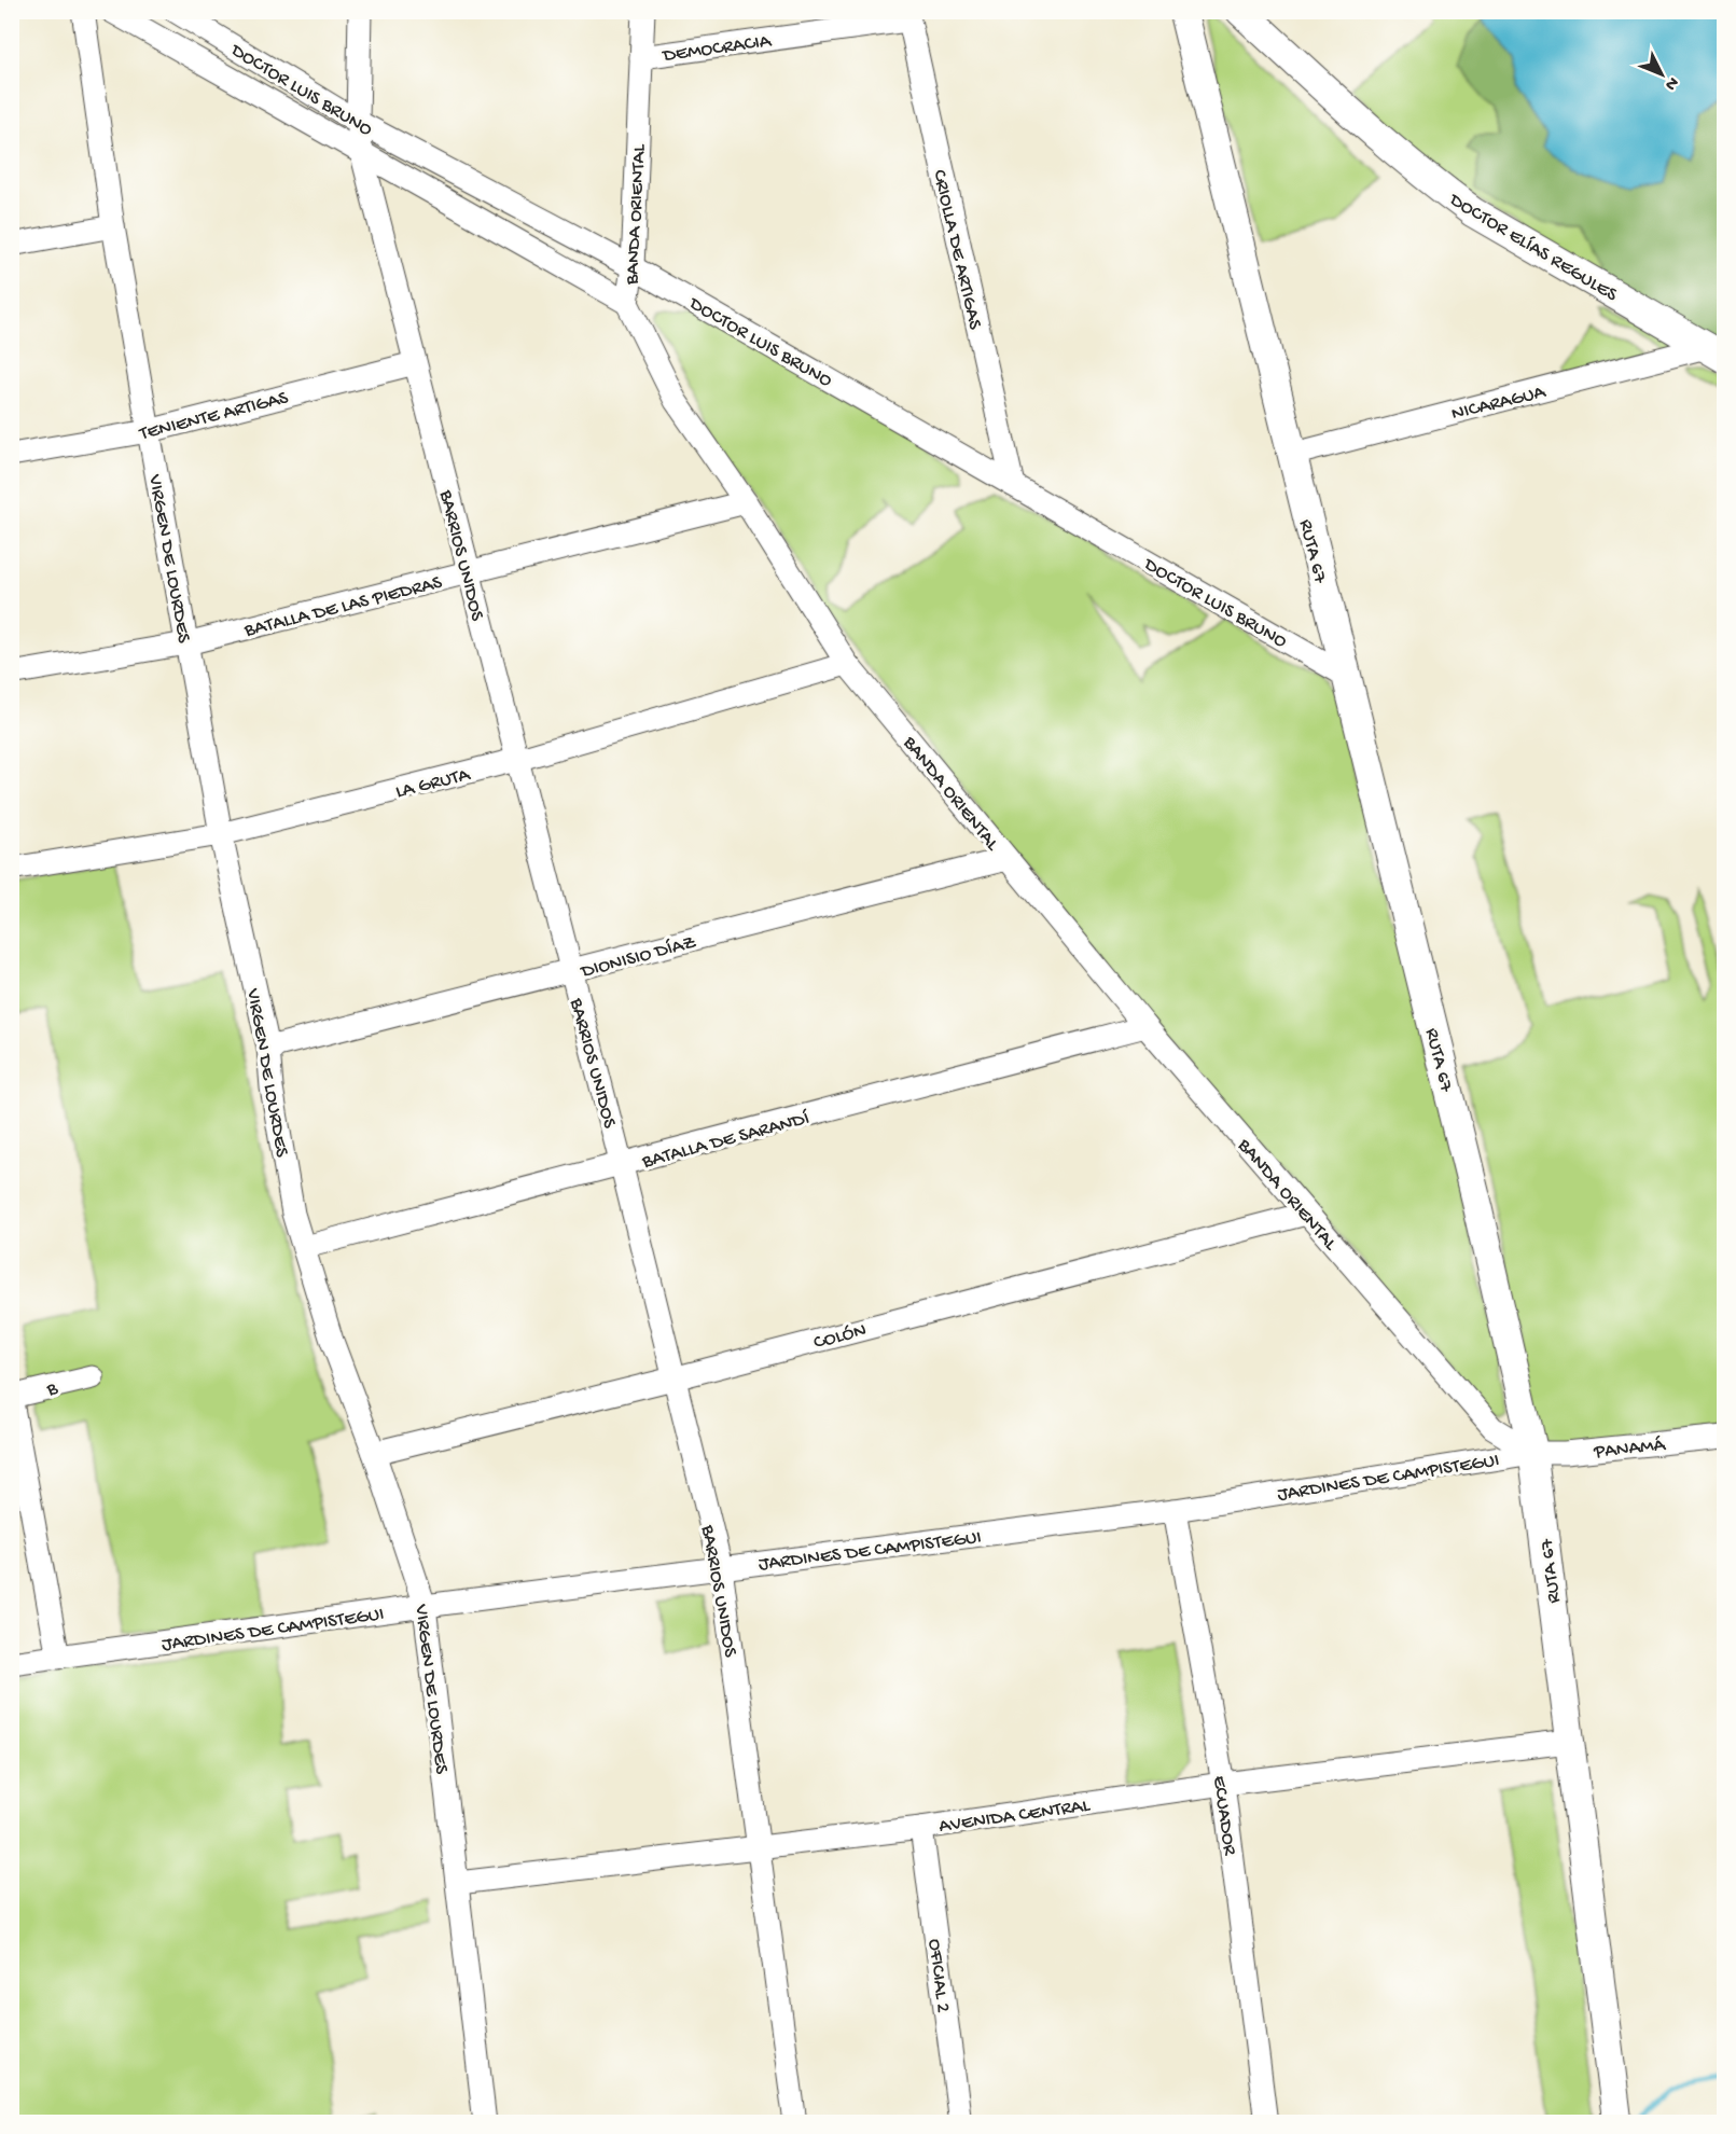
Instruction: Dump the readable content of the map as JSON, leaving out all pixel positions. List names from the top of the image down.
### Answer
{
  "streets": {
    "street": [
      "DEMOCRACIA",
      "DOCTOR LUIS BRUNO",
      "BANDA ORIENTAL",
      "DOCTOR ELÍAS REGULES",
      "CRIOLLA DE ARTIGAS",
      "NICARAGUA",
      "TENIENTE ARTIGAS",
      "RUTA 67",
      "BARRIOS UNIDOS",
      "VIRGEN DE LOURDES",
      "BATALLA DE LAS PIEDRAS",
      "LA GRUTA",
      "DIONISIO DÍAZ",
      "BATALLA DE SARANDÍ",
      "COLÓN",
      "B",
      "PANAMÁ",
      "JARDINES DE CAMPISTEGUI",
      "AVENIDA CENTRAL",
      "ECUADOR",
      "OFICIAL 2"
    ]
  },
  "crossings": [
    ["DEMOCRACIA", "BANDA ORIENTAL"],
    ["DEMOCRACIA", "CRIOLLA DE ARTIGAS"],
    ["DOCTOR LUIS BRUNO", "BANDA ORIENTAL"],
    ["DOCTOR LUIS BRUNO", "CRIOLLA DE ARTIGAS"],
    ["DOCTOR LUIS BRUNO", "RUTA 67"],
    ["DOCTOR LUIS BRUNO", "BARRIOS UNIDOS"],
    ["BANDA ORIENTAL", "RUTA 67"],
    ["BANDA ORIENTAL", "BATALLA DE LAS PIEDRAS"],
    ["BANDA ORIENTAL", "LA GRUTA"],
    ["BANDA ORIENTAL", "DIONISIO DÍAZ"],
    ["BANDA ORIENTAL", "BATALLA DE SARANDÍ"],
    ["BANDA ORIENTAL", "COLÓN"],
    ["BANDA ORIENTAL", "PANAMÁ"],
    ["BANDA ORIENTAL", "JARDINES DE CAMPISTEGUI"],
    ["DOCTOR ELÍAS REGULES", "NICARAGUA"],
    ["NICARAGUA", "RUTA 67"],
    ["TENIENTE ARTIGAS", "BARRIOS UNIDOS"],
    ["TENIENTE ARTIGAS", "VIRGEN DE LOURDES"],
    ["RUTA 67", "PANAMÁ"],
    ["RUTA 67", "JARDINES DE CAMPISTEGUI"],
    ["RUTA 67", "AVENIDA CENTRAL"],
    ["BARRIOS UNIDOS", "BATALLA DE LAS PIEDRAS"],
    ["BARRIOS UNIDOS", "LA GRUTA"],
    ["BARRIOS UNIDOS", "DIONISIO DÍAZ"],
    ["BARRIOS UNIDOS", "BATALLA DE SARANDÍ"],
    ["BARRIOS UNIDOS", "COLÓN"],
    ["BARRIOS UNIDOS", "JARDINES DE CAMPISTEGUI"],
    ["BARRIOS UNIDOS", "AVENIDA CENTRAL"],
    ["VIRGEN DE LOURDES", "BATALLA DE LAS PIEDRAS"],
    ["VIRGEN DE LOURDES", "LA GRUTA"],
    ["VIRGEN DE LOURDES", "DIONISIO DÍAZ"],
    ["VIRGEN DE LOURDES", "BATALLA DE SARANDÍ"],
    ["VIRGEN DE LOURDES", "COLÓN"],
    ["VIRGEN DE LOURDES", "JARDINES DE CAMPISTEGUI"],
    ["VIRGEN DE LOURDES", "AVENIDA CENTRAL"],
    ["PANAMÁ", "JARDINES DE CAMPISTEGUI"],
    ["JARDINES DE CAMPISTEGUI", "ECUADOR"],
    ["AVENIDA CENTRAL", "ECUADOR"],
    ["AVENIDA CENTRAL", "OFICIAL 2"]
  ],
  "north": "bottom right"
}
